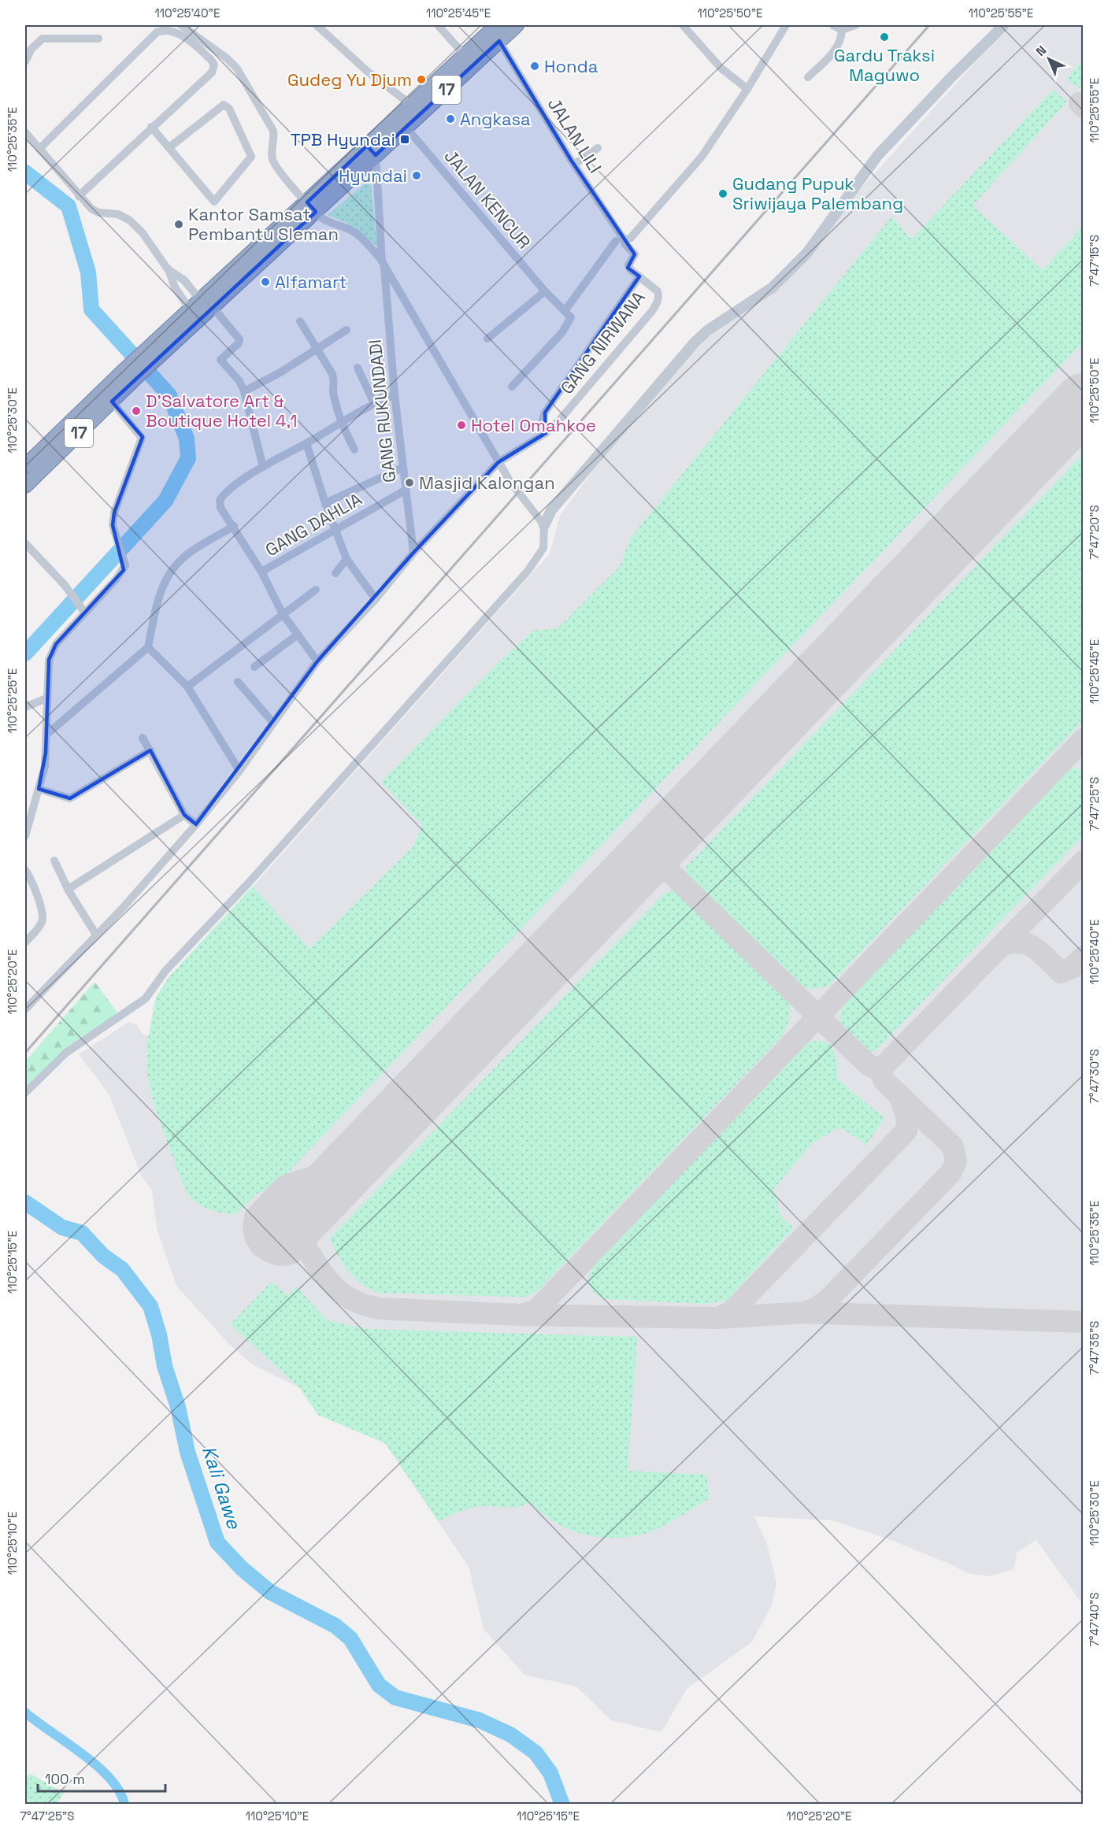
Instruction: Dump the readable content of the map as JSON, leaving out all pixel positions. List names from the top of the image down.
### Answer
{
  "streets": {
    "highway": ["17"],
    "street": [
      "JALAN LILI",
      "JALAN KENCUR",
      "GANG NIRWANA",
      "GANG RUKUNDADI",
      "GANG DAHLIA"
    ]
  },
  "crossings": [
    ["17", "JALAN LILI"],
    ["17", "JALAN KENCUR"],
    ["17", "GANG RUKUNDADI"],
    ["JALAN LILI", "GANG NIRWANA"],
    ["GANG NIRWANA", "GANG RUKUNDADI"],
    ["GANG RUKUNDADI", "GANG DAHLIA"]
  ],
  "water": ["Kali Gawe"],
  "places": {
    "other": [
      "Gardu Traksi Maguwo",
      "Honda",
      "Gudeg Yu Djum",
      "Angkasa",
      "Hyundai",
      "Gudang Pupuk Sriwijaya Palembang",
      "Kantor Samsat Pembantu Sleman",
      "Alfamart",
      "D'Salvatore Art & Boutique Hotel 4,1",
      "Hotel Omahkoe",
      "Masjid Kalongan"
    ],
    "transit": ["TPB Hyundai"]
  },
  "scale_bar": "100 m",
  "north": "top left",
  "coordinates": [
    "110°25'40\"E",
    "110°25'45\"E",
    "110°25'50\"E",
    "110°25'55\"E",
    "110°25'35\"E",
    "7°47'15\"S",
    "110°25'30\"E",
    "7°47'20\"S",
    "110°25'25\"E",
    "7°47'25\"S",
    "110°25'20\"E",
    "7°47'30\"S",
    "110°25'15\"E",
    "7°47'35\"S",
    "110°25'10\"E",
    "7°47'40\"S"
  ]
}
